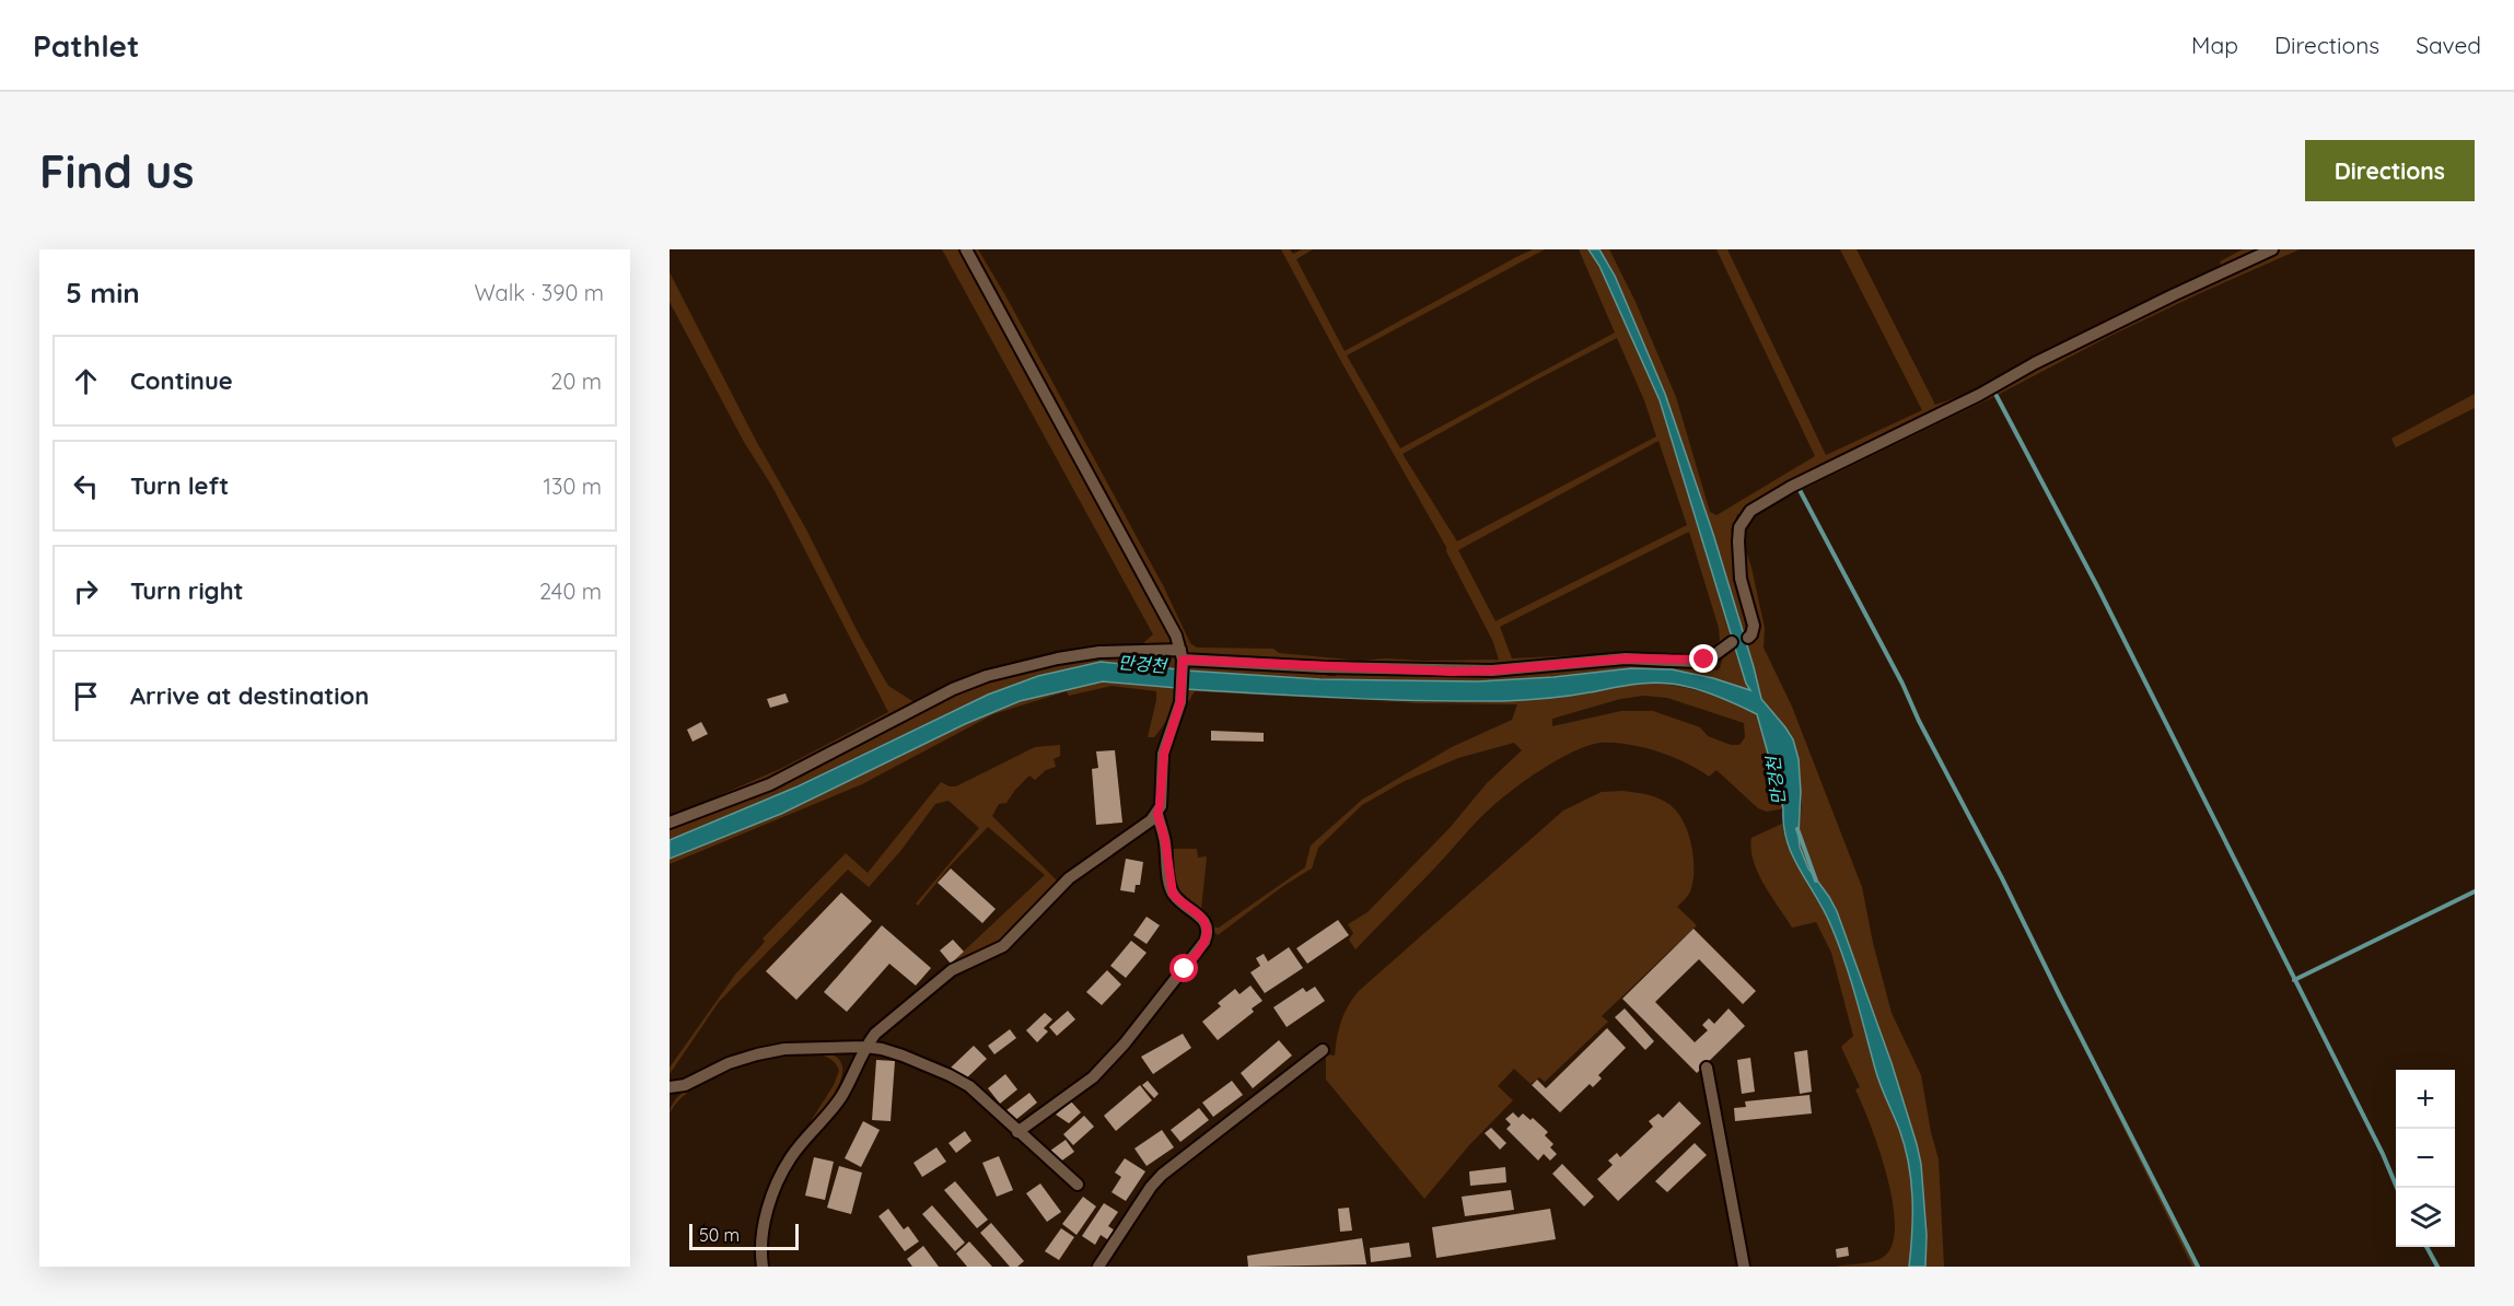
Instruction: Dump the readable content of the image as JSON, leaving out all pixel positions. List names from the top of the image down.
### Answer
{
  "water": ["만겅천"],
  "scale_bar": "50 m",
  "page": {
    "header": "Pathlet",
    "nav": ["Map", "Directions", "Saved"],
    "buttons": "Directions",
    "title": "Find us",
    "heading": ["5 min", "Walk · 390 m"],
    "list": [
      ["Continue", "20 m"],
      ["Turn left", "130 m"],
      ["Turn right", "240 m"],
      "Arrive at destination"
    ],
    "map_buttons": ["+", "−"],
    "scale": "50 m"
  }
}
